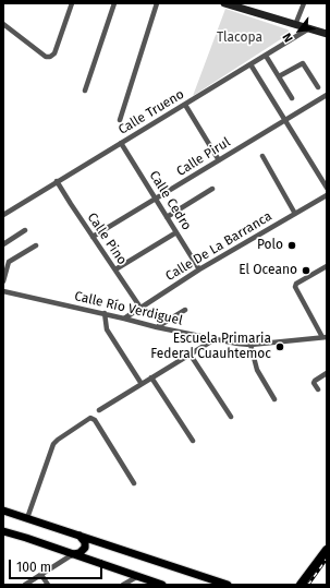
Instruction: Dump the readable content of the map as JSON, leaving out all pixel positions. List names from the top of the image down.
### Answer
{
  "streets": {
    "street": [
      "Calle Trueno",
      "Calle Pirul",
      "Calle Cedro",
      "Calle Pino",
      "Calle De La Barranca",
      "Calle Río Verdiguel"
    ]
  },
  "crossings": [
    ["Calle Trueno", "Calle Cedro"],
    ["Calle Trueno", "Calle Pino"],
    ["Calle Pirul", "Calle Cedro"],
    ["Calle Pirul", "Calle Pino"],
    ["Calle Cedro", "Calle De La Barranca"],
    ["Calle Pino", "Calle De La Barranca"],
    ["Calle De La Barranca", "Calle Río Verdiguel"]
  ],
  "parks": ["Tlacopa"],
  "places": ["Polo", "El Oceano", "Escuela Primaria Federal Cuauhtemoc"],
  "scale_bar": "100 m",
  "north": "bottom left"
}
